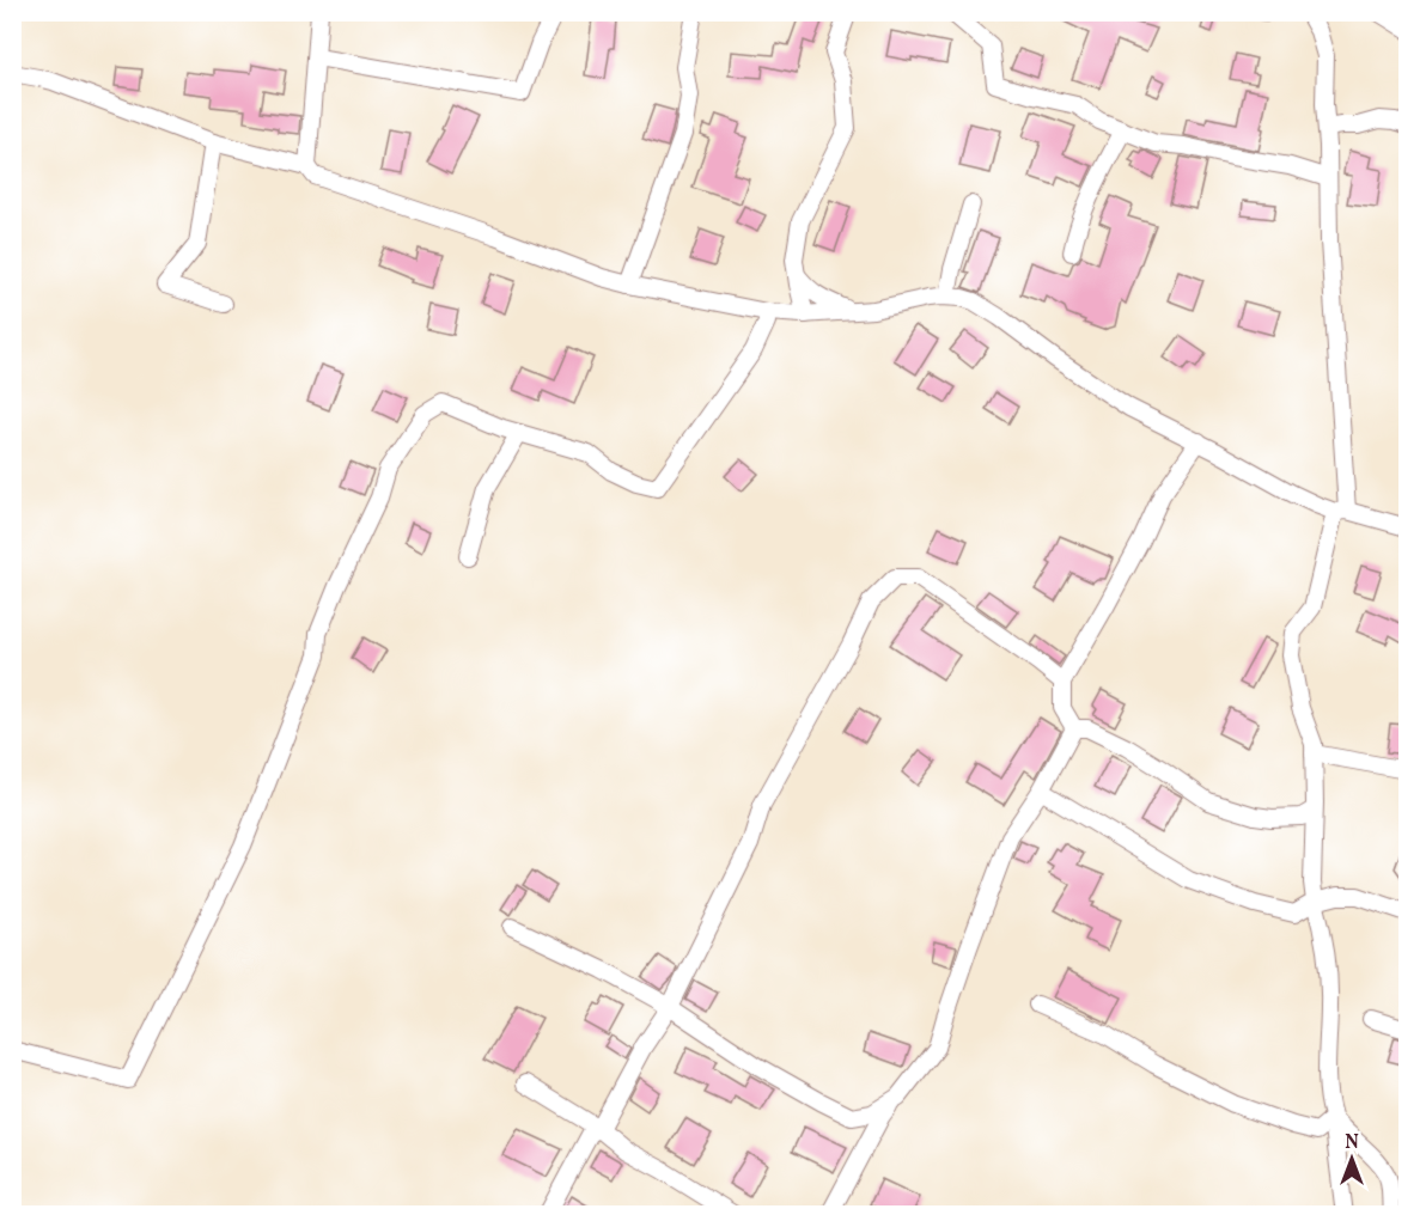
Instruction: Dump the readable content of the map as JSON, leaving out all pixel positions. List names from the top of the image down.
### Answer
{
  "north": "top"
}
